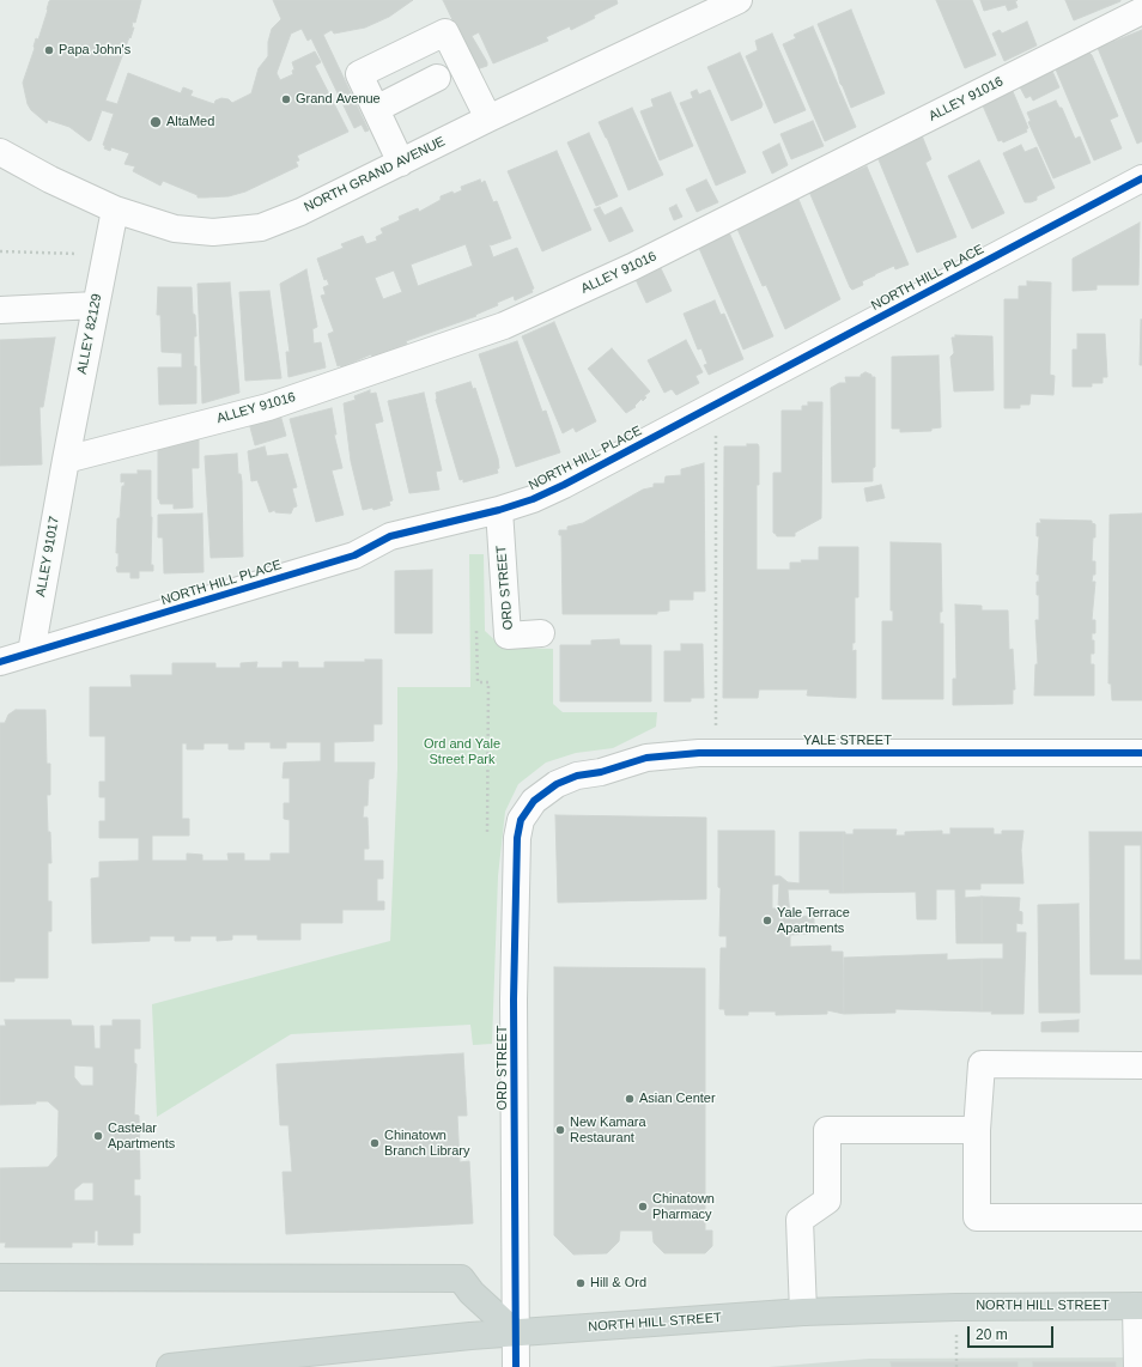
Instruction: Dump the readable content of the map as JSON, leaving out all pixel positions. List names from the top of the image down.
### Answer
{
  "streets": {
    "main road": ["NORTH HILL STREET"],
    "street": [
      "ALLEY 91016",
      "NORTH GRAND AVENUE",
      "NORTH HILL PLACE",
      "ALLEY 82129",
      "ALLEY 91017",
      "ORD STREET",
      "YALE STREET"
    ]
  },
  "crossings": [
    ["ALLEY 91016", "ALLEY 82129"],
    ["ALLEY 91016", "ALLEY 91017"],
    ["NORTH GRAND AVENUE", "ALLEY 82129"],
    ["NORTH HILL PLACE", "ALLEY 91017"],
    ["NORTH HILL PLACE", "ORD STREET"],
    ["ALLEY 82129", "ALLEY 91017"],
    ["ORD STREET", "YALE STREET"],
    ["ORD STREET", "NORTH HILL STREET"]
  ],
  "parks": ["Ord and Yale Street Park"],
  "places": [
    "Papa John's",
    "Grand Avenue",
    "AltaMed",
    "Yale Terrace Apartments",
    "Asian Center",
    "New Kamara Restaurant",
    "Castelar Apartments",
    "Chinatown Branch Library",
    "Chinatown Pharmacy",
    "Hill & Ord"
  ],
  "scale_bar": "20 m"
}
